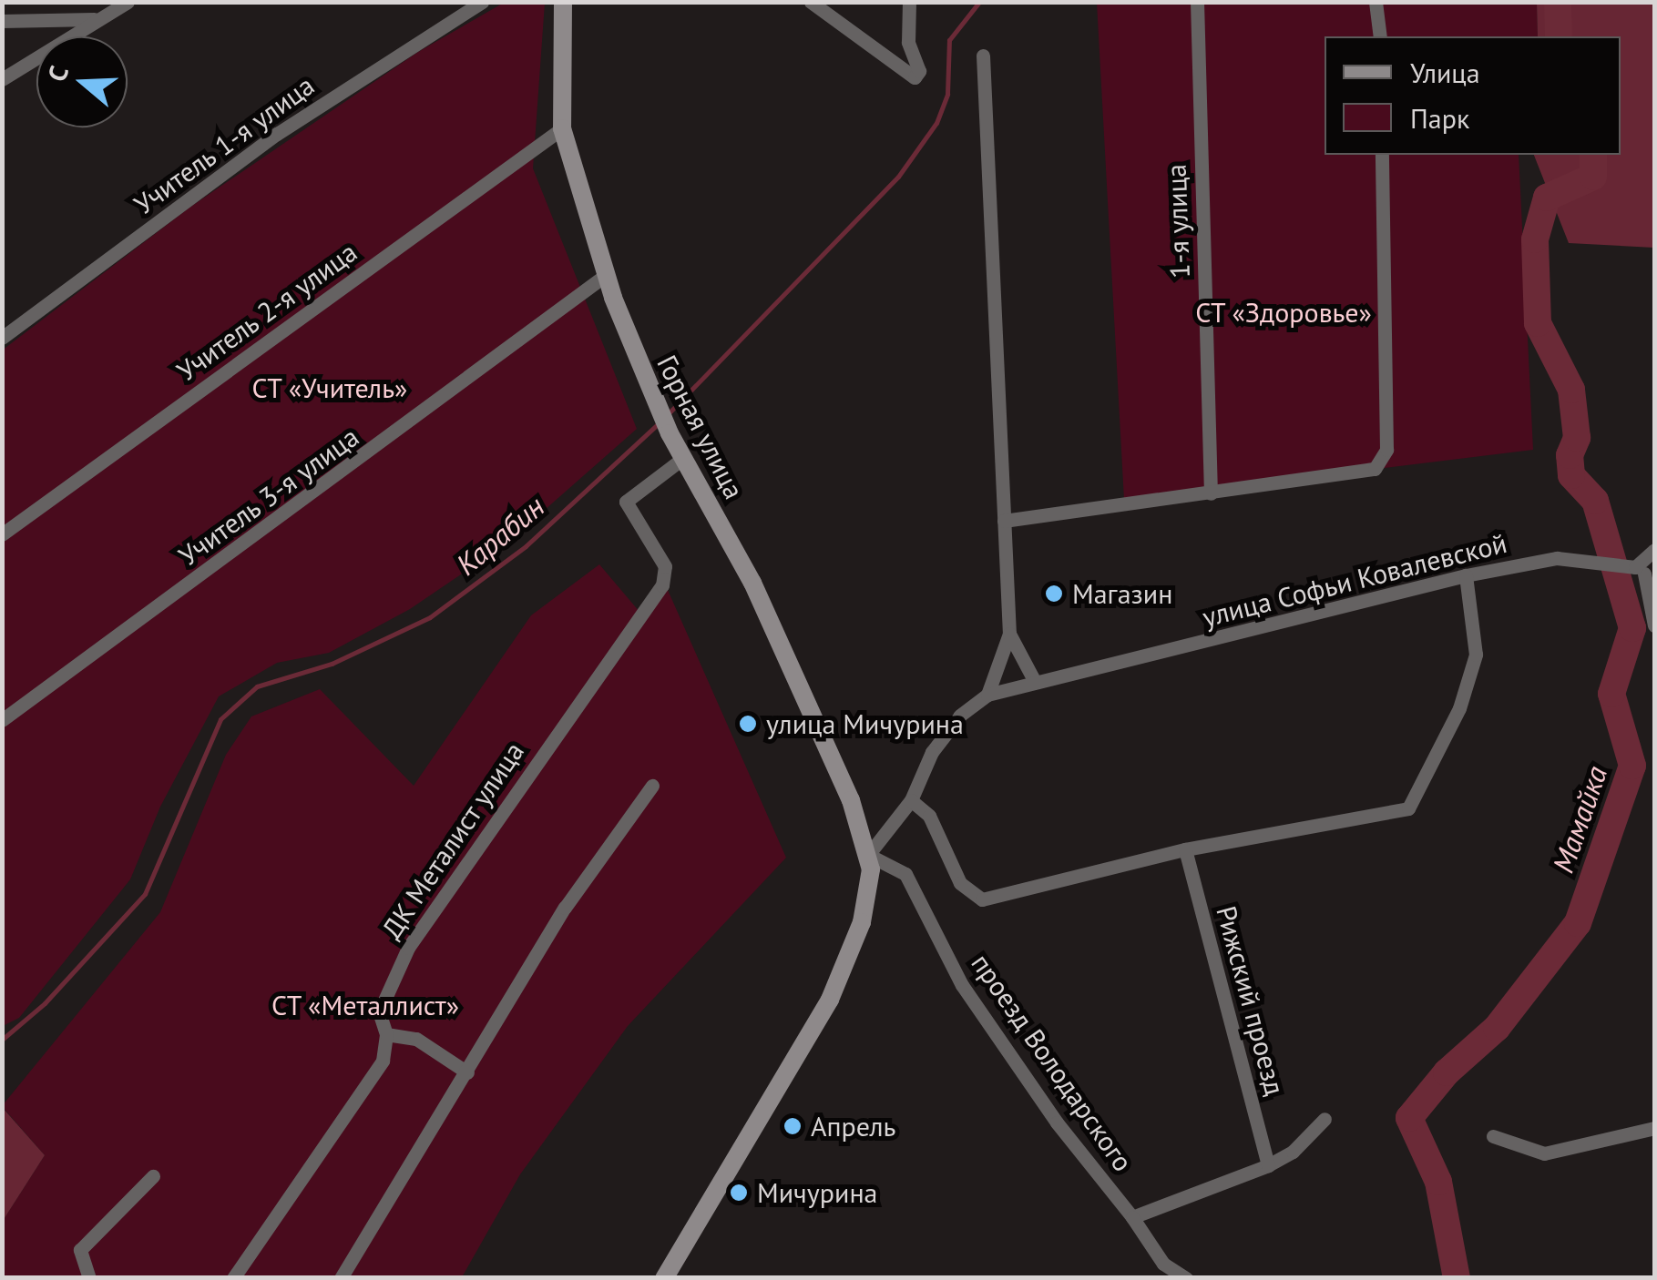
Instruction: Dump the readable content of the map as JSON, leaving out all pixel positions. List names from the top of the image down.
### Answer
{
  "streets": {
    "street": [
      "Учитель 1-я улица",
      "1-я улица",
      "Учитель 2-я улица",
      "Горная улица",
      "Учитель 3-я улица",
      "улица Софьи Ковалевской",
      "ДК Металист улица",
      "Рижский проезд",
      "проезд Володарского"
    ]
  },
  "crossings": [
    ["Учитель 2-я улица", "Горная улица"],
    ["Горная улица", "Учитель 3-я улица"],
    ["Горная улица", "ДК Металист улица"],
    ["Горная улица", "проезд Володарского"]
  ],
  "water": ["Карабин", "Мамайка"],
  "parks": ["СТ «Здоровье»", "СТ «Учитель»", "СТ «Металлист»"],
  "places": [
    "Магазин",
    "улица Мичурина",
    "Апрель",
    "Мичурина"
  ],
  "legend": ["Улица", "Парк"],
  "north": "left"
}
